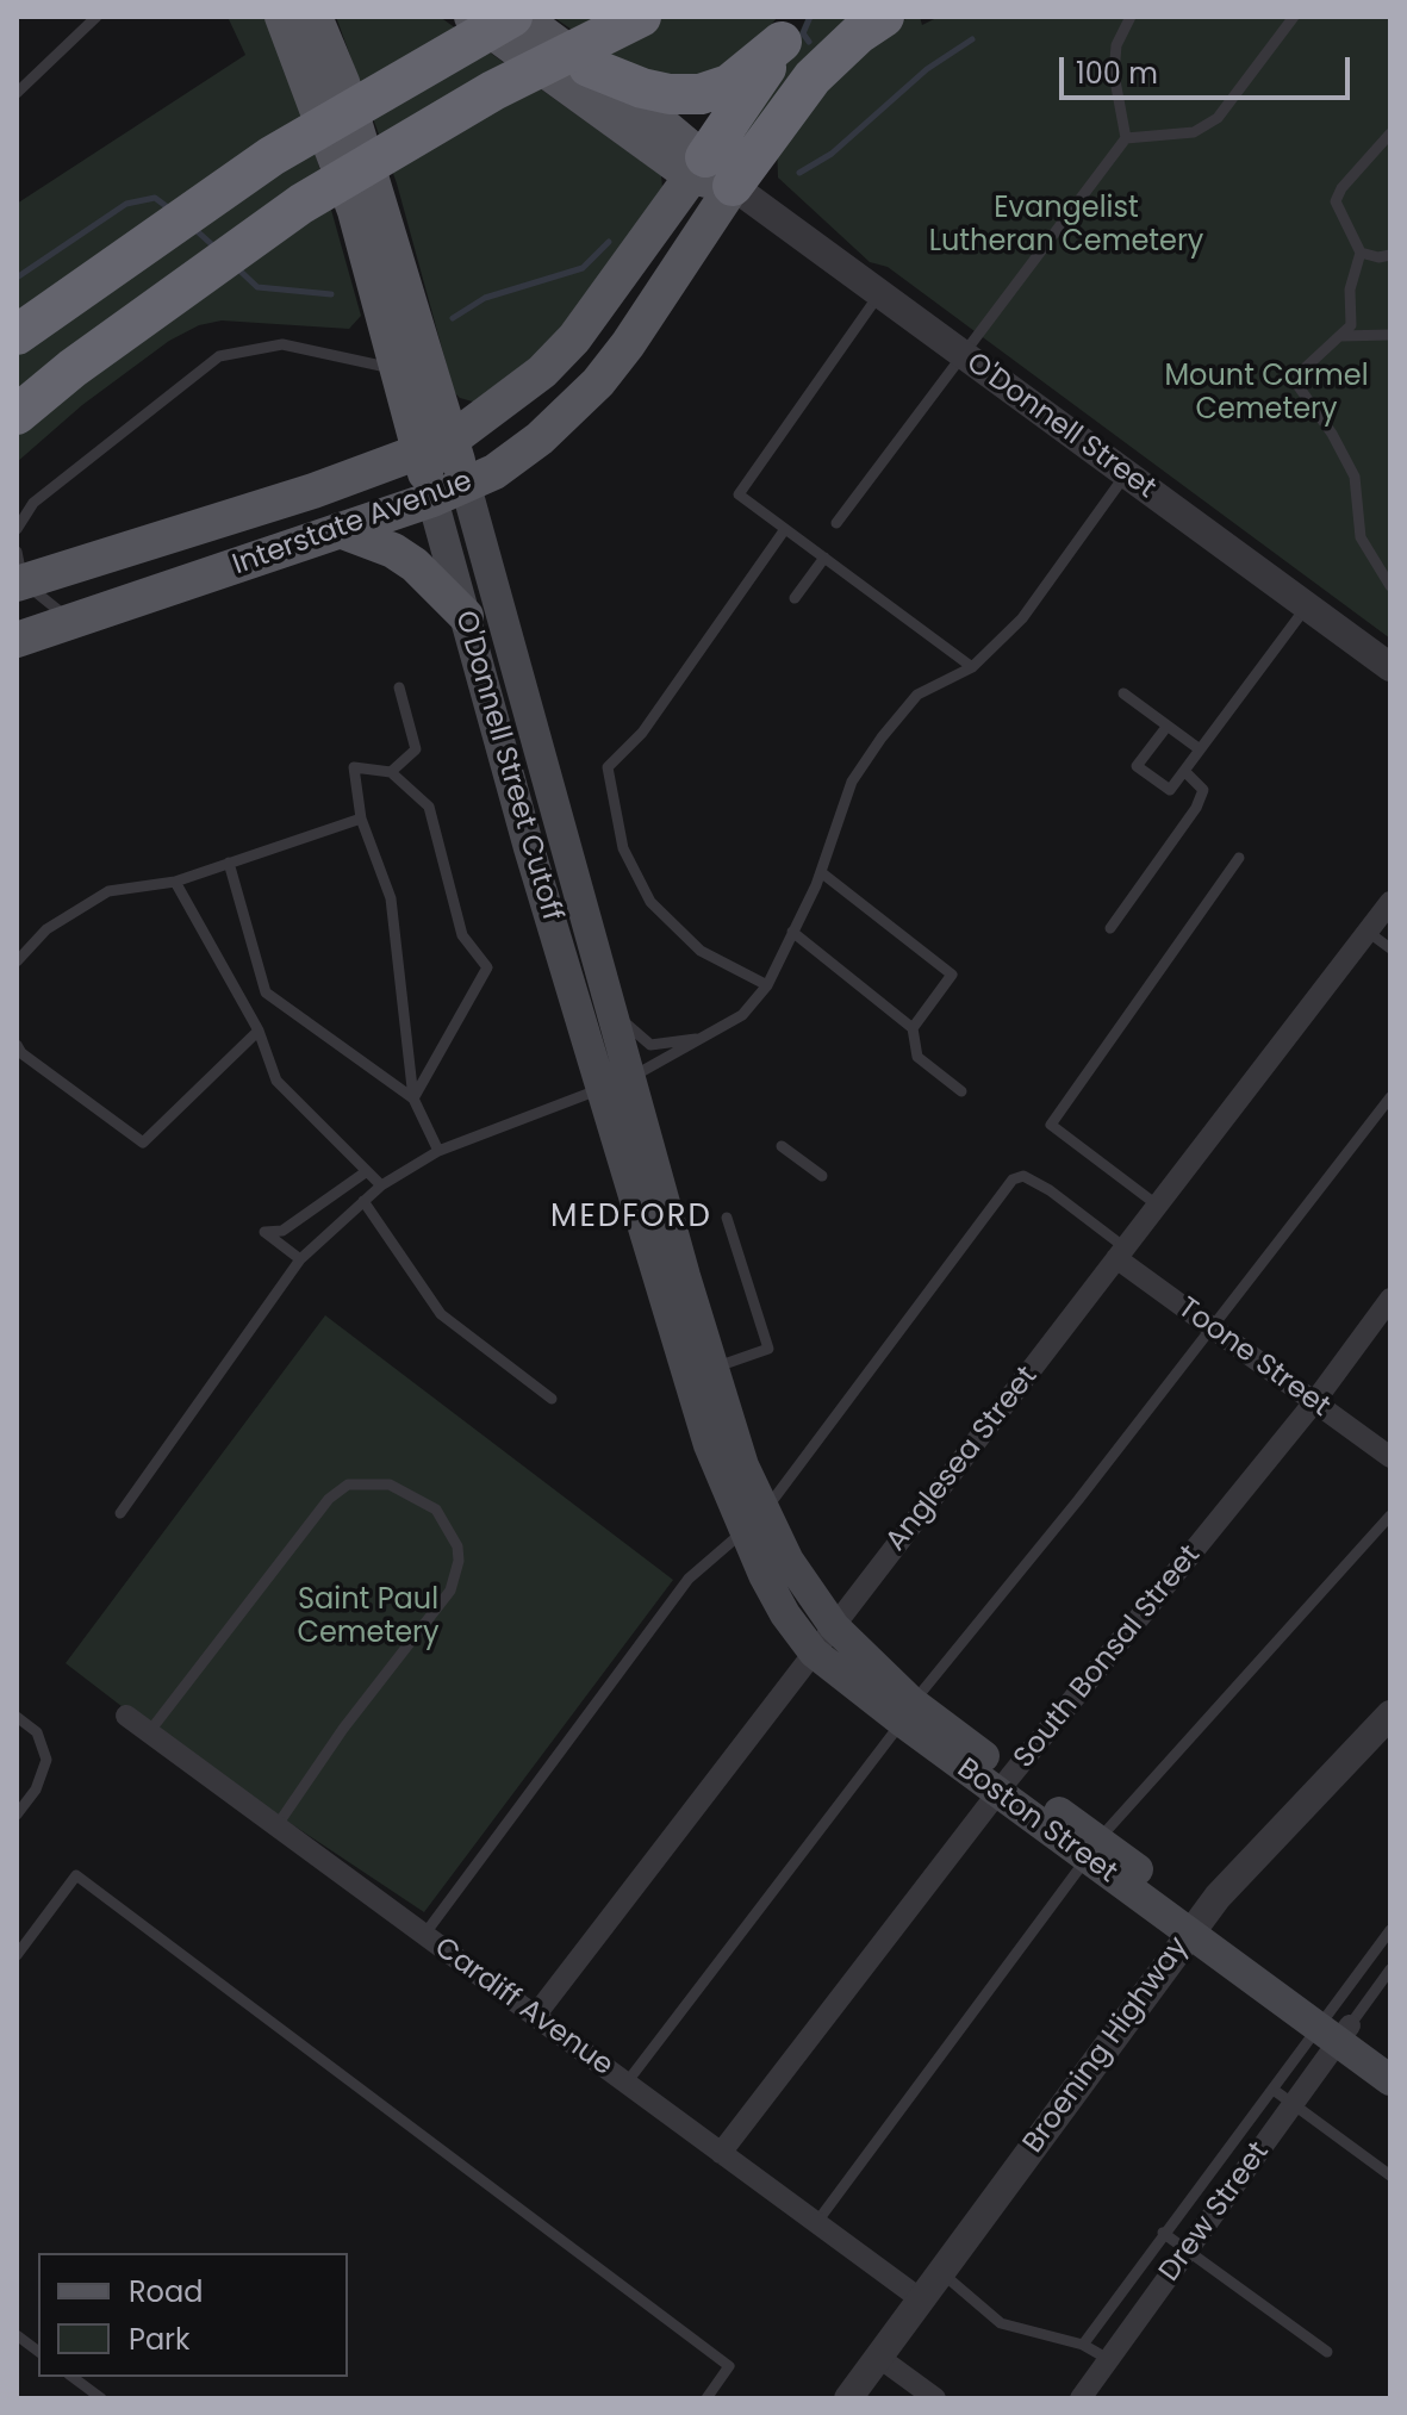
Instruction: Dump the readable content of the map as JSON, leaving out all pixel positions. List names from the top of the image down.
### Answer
{
  "streets": {
    "main road": [
      "O'Donnell Street",
      "Interstate Avenue",
      "O'Donnell Street Cutoff",
      "Boston Street"
    ],
    "street": [
      "Toone Street",
      "Anglesea Street",
      "South Bonsal Street",
      "Cardiff Avenue",
      "Broening Highway",
      "Drew Street"
    ]
  },
  "crossings": [
    ["O'Donnell Street", "Interstate Avenue"],
    ["Interstate Avenue", "O'Donnell Street Cutoff"],
    ["O'Donnell Street Cutoff", "Boston Street"],
    ["Toone Street", "Anglesea Street"],
    ["Toone Street", "South Bonsal Street"],
    ["Anglesea Street", "Boston Street"],
    ["Anglesea Street", "Cardiff Avenue"],
    ["South Bonsal Street", "Boston Street"],
    ["South Bonsal Street", "Cardiff Avenue"],
    ["Boston Street", "Broening Highway"],
    ["Boston Street", "Drew Street"],
    ["Cardiff Avenue", "Broening Highway"]
  ],
  "districts": ["MEDFORD"],
  "parks": ["Evangelist Lutheran Cemetery", "Mount Carmel Cemetery", "Saint Paul Cemetery"],
  "legend": ["Road", "Park"],
  "scale_bar": "100 m"
}
